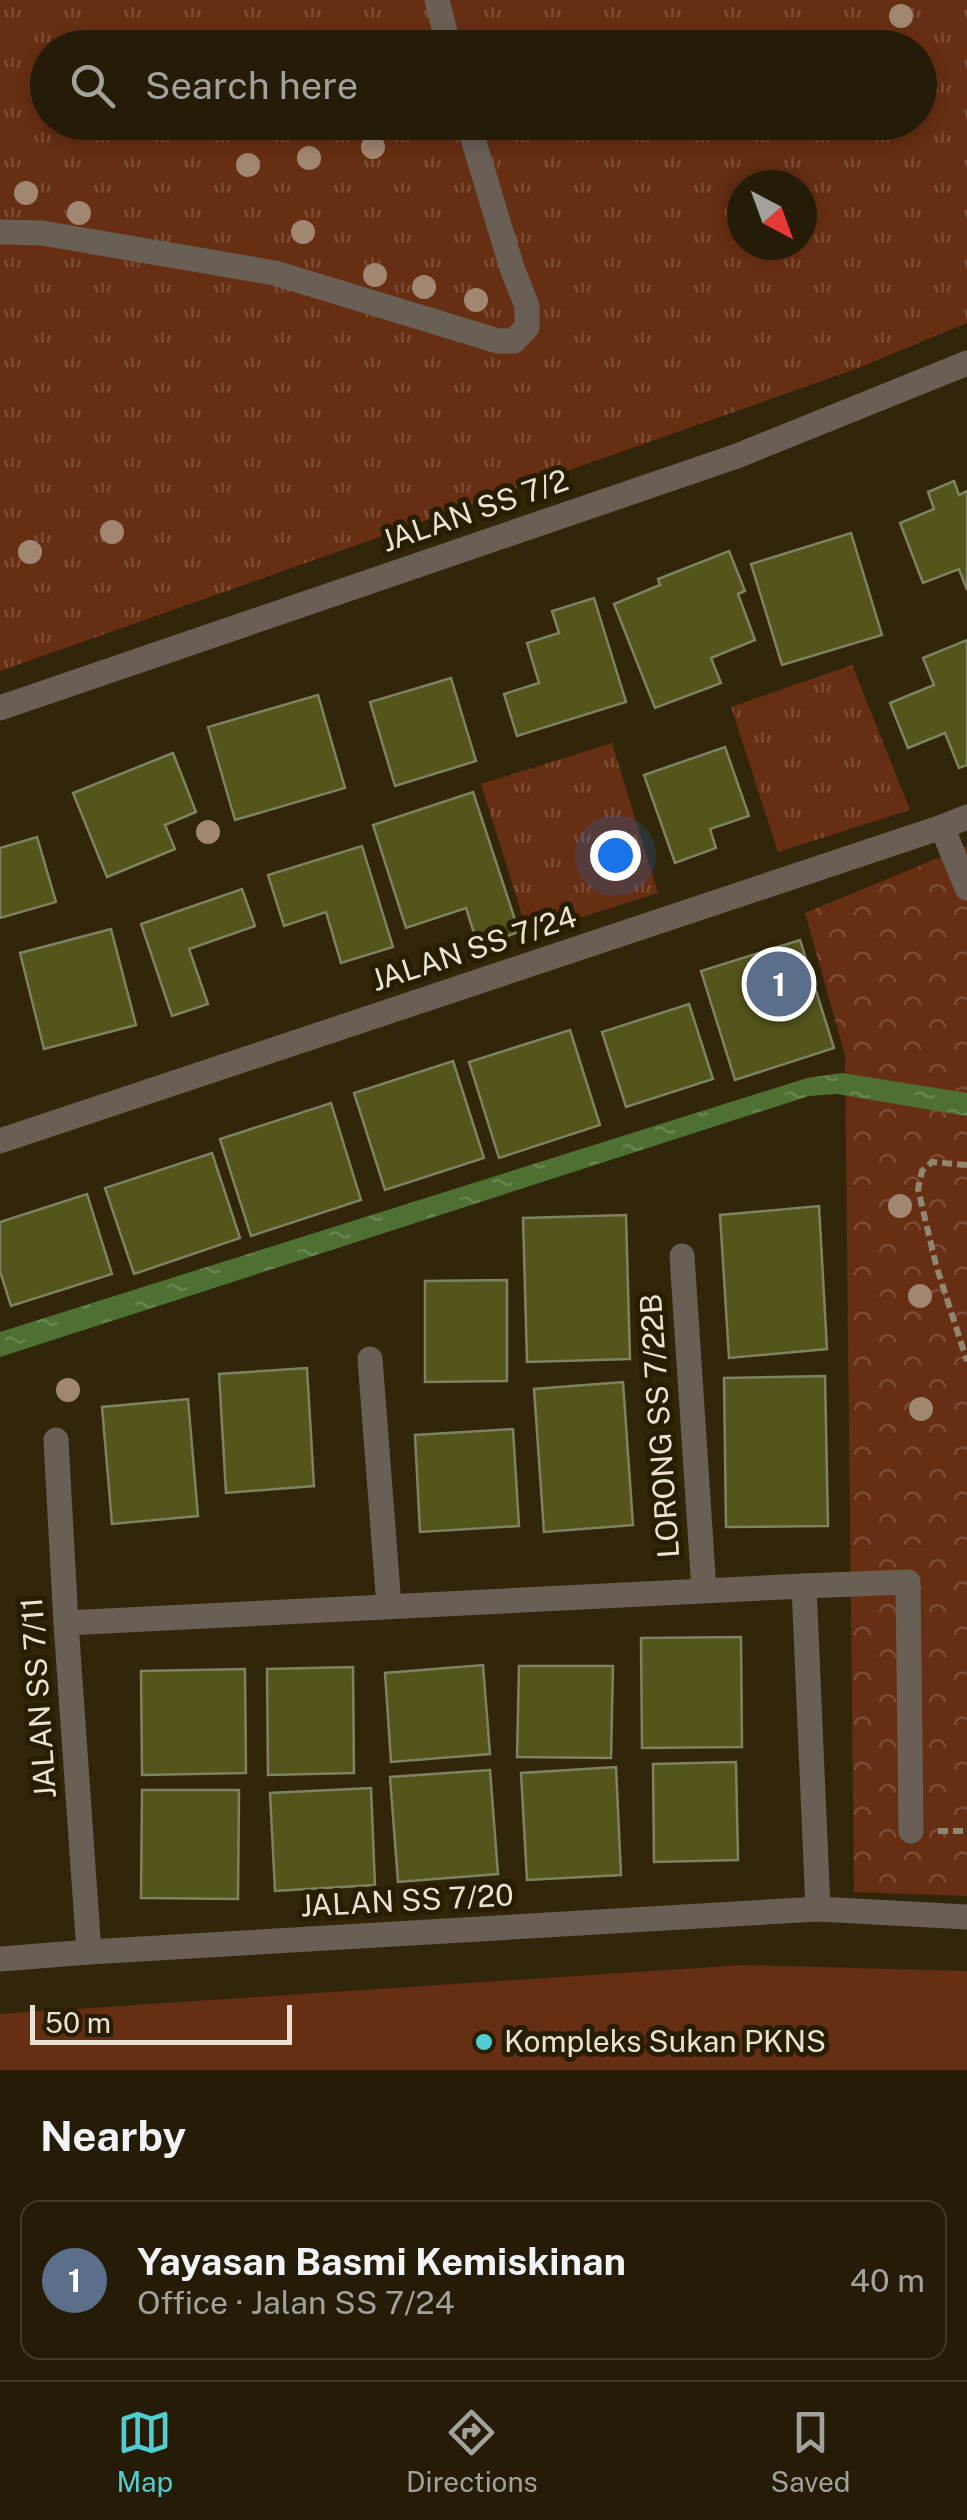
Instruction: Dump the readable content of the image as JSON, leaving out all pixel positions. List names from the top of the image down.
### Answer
{
  "streets": {
    "street": [
      "JALAN SS 7/2",
      "JALAN SS 7/24",
      "LORONG SS 7/22B",
      "JALAN SS 7/11",
      "JALAN SS 7/20"
    ]
  },
  "crossings": [
    ["JALAN SS 7/11", "JALAN SS 7/20"]
  ],
  "places": ["Kompleks Sukan PKNS"],
  "scale_bar": "50 m",
  "north": "bottom right",
  "page": {
    "search": "Search here",
    "pins": "1",
    "scale": "50 m",
    "heading": "Nearby",
    "list": [
      {
        "mark": "1",
        "name": "Yayasan Basmi Kemiskinan",
        "note": "Office · Jalan SS 7/24",
        "value": "40 m"
      }
    ],
    "nav": ["Map", "Directions", "Saved"]
  }
}
